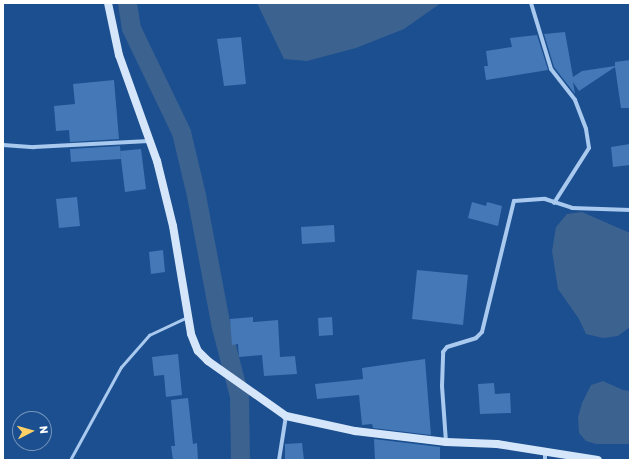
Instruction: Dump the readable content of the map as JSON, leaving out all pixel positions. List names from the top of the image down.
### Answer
{
  "north": "right"
}
